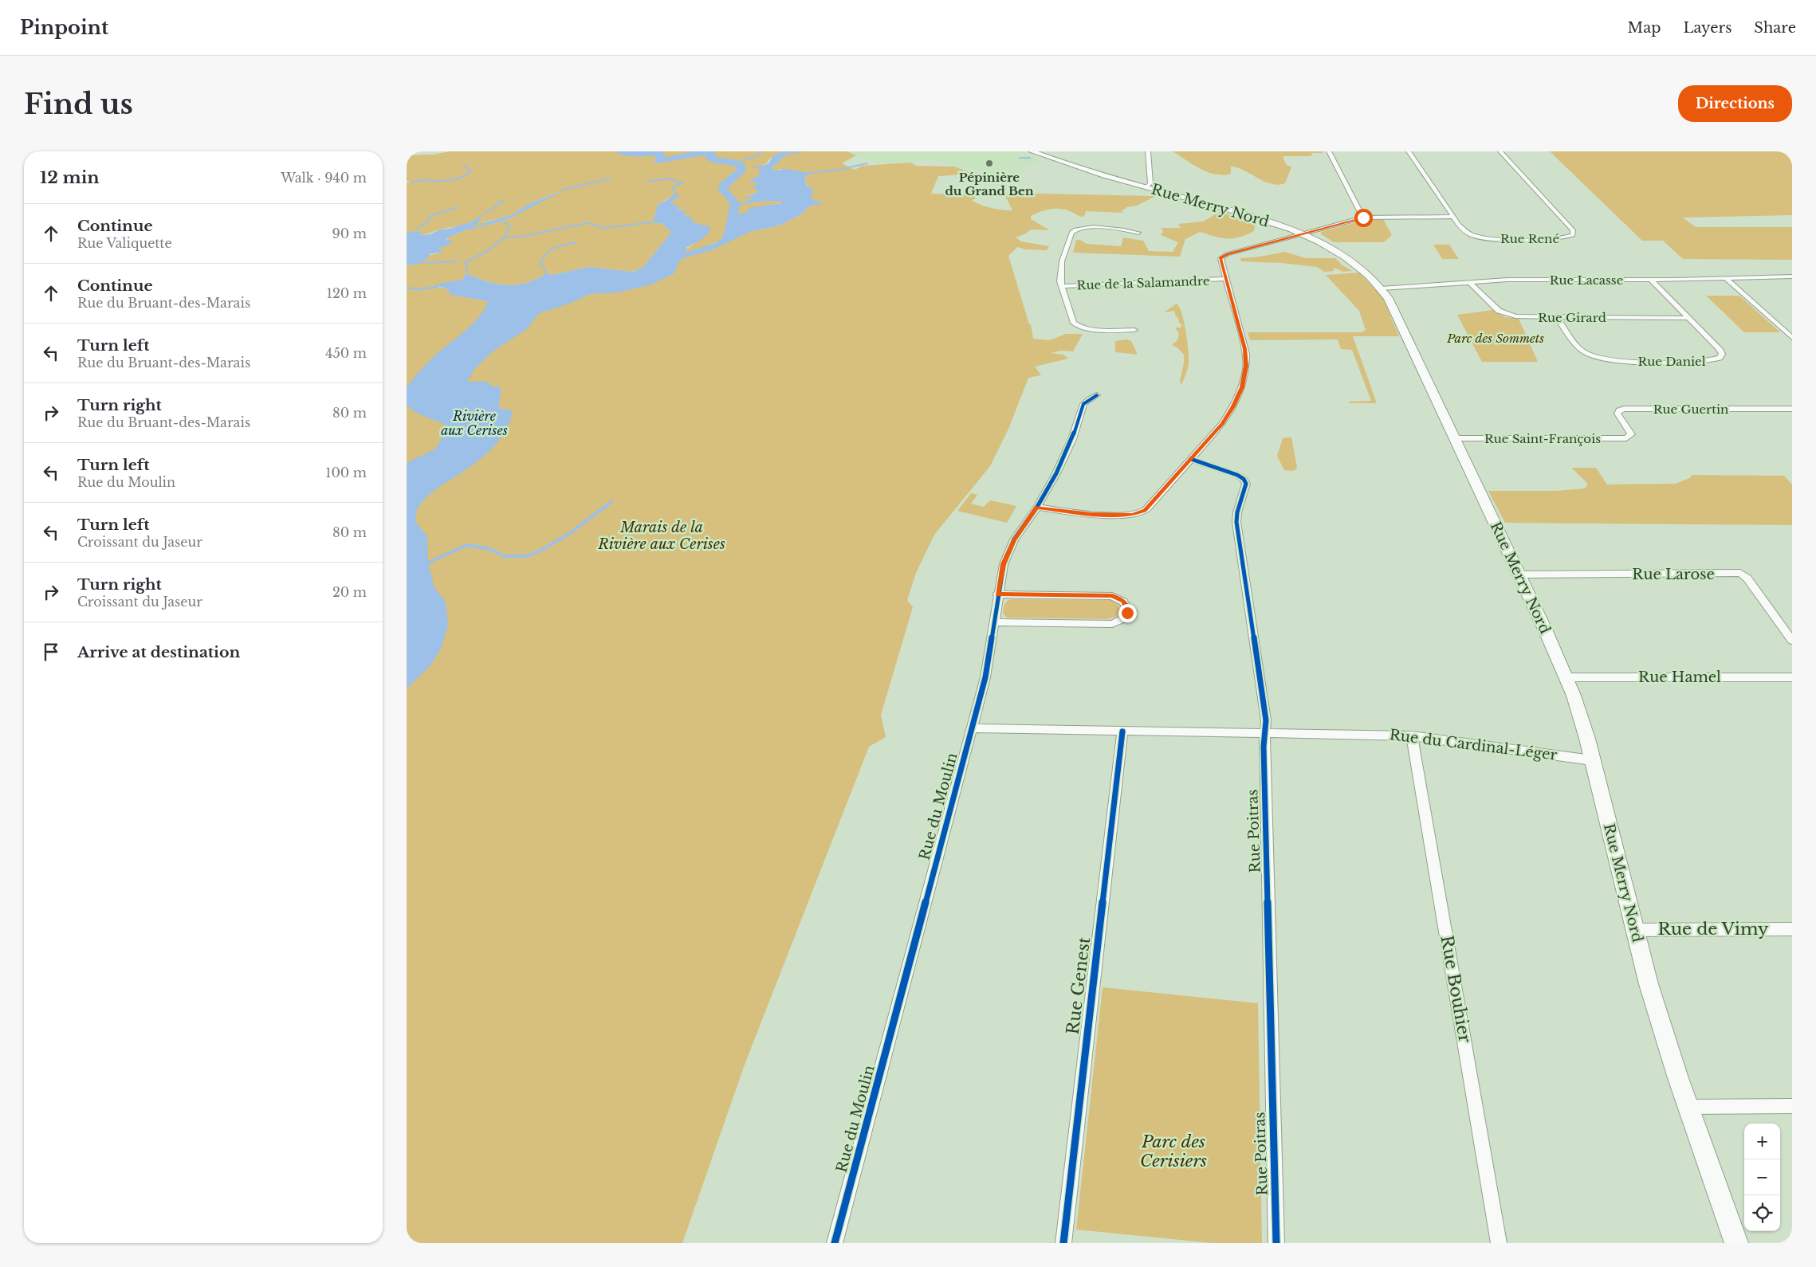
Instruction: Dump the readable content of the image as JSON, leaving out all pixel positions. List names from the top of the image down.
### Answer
{
  "streets": {
    "main road": ["Rue Merry Nord"],
    "street": [
      "Rue René",
      "Rue Lacasse",
      "Rue de la Salamandre",
      "Rue Girard",
      "Rue Daniel",
      "Rue Guertin",
      "Rue Saint-François",
      "Rue Larose",
      "Rue Hamel",
      "Rue du Cardinal-Léger",
      "Rue du Moulin",
      "Rue Poitras",
      "Rue de Vimy",
      "Rue Genest",
      "Rue Bouhier"
    ]
  },
  "crossings": [
    ["Rue Merry Nord", "Rue Lacasse"],
    ["Rue Merry Nord", "Rue Saint-François"],
    ["Rue Merry Nord", "Rue Larose"],
    ["Rue Merry Nord", "Rue Hamel"],
    ["Rue Merry Nord", "Rue du Cardinal-Léger"],
    ["Rue Merry Nord", "Rue de Vimy"],
    ["Rue Lacasse", "Rue Girard"],
    ["Rue Lacasse", "Rue Daniel"],
    ["Rue Girard", "Rue Daniel"],
    ["Rue Guertin", "Rue Saint-François"],
    ["Rue du Cardinal-Léger", "Rue du Moulin"],
    ["Rue du Cardinal-Léger", "Rue Poitras"],
    ["Rue du Cardinal-Léger", "Rue Genest"],
    ["Rue du Cardinal-Léger", "Rue Bouhier"]
  ],
  "water": ["Rivière aux Cerises"],
  "parks": ["Parc des Sommets", "Marais de la Rivière aux Cerises", "Parc des Cerisiers"],
  "places": ["Pépinière du Grand Ben"],
  "page": {
    "header": "Pinpoint",
    "nav": ["Map", "Layers", "Share"],
    "buttons": "Directions",
    "title": "Find us",
    "heading": ["12 min", "Walk · 940 m"],
    "list": [
      ["Continue", "Rue Valiquette", "90 m"],
      ["Continue", "Rue du Bruant-des-Marais", "120 m"],
      ["Turn left", "Rue du Bruant-des-Marais", "450 m"],
      ["Turn right", "Rue du Bruant-des-Marais", "80 m"],
      ["Turn left", "Rue du Moulin", "100 m"],
      ["Turn left", "Croissant du Jaseur", "80 m"],
      ["Turn right", "Croissant du Jaseur", "20 m"],
      "Arrive at destination"
    ],
    "map_buttons": ["+", "−"]
  }
}
